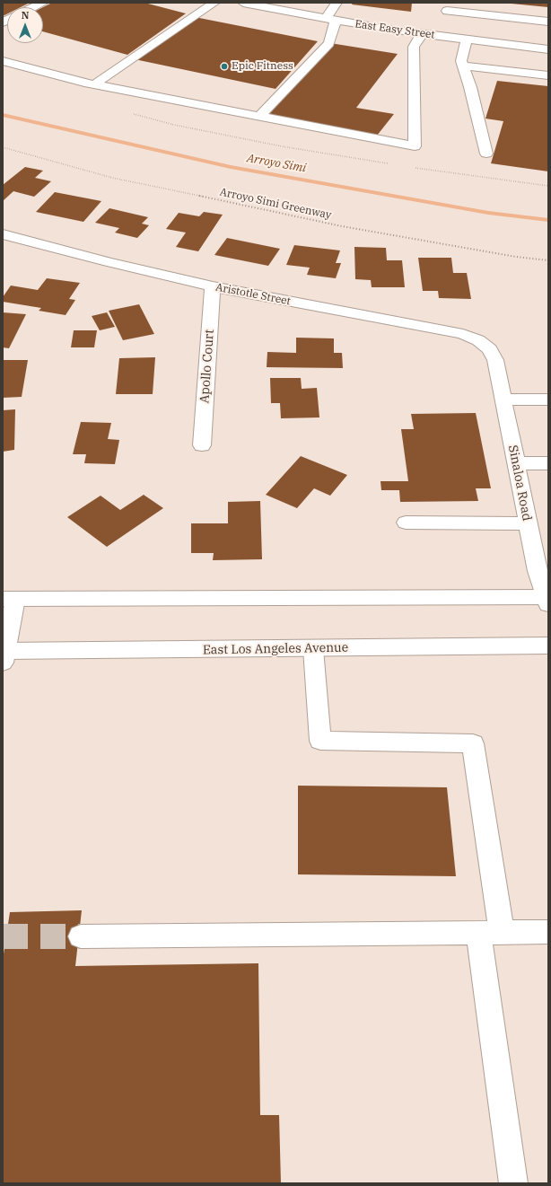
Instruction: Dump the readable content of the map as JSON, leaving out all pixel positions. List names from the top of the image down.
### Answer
{
  "streets": {
    "street": [
      "East Easy Street",
      "Aristotle Street",
      "Apollo Court",
      "Sinaloa Road",
      "East Los Angeles Avenue"
    ],
    "path": ["Arroyo Simi Greenway"]
  },
  "crossings": [
    ["Aristotle Street", "Apollo Court"],
    ["Aristotle Street", "Sinaloa Road"]
  ],
  "water": ["Arroyo Simi"],
  "places": ["Epic Fitness"],
  "north": "top"
}
